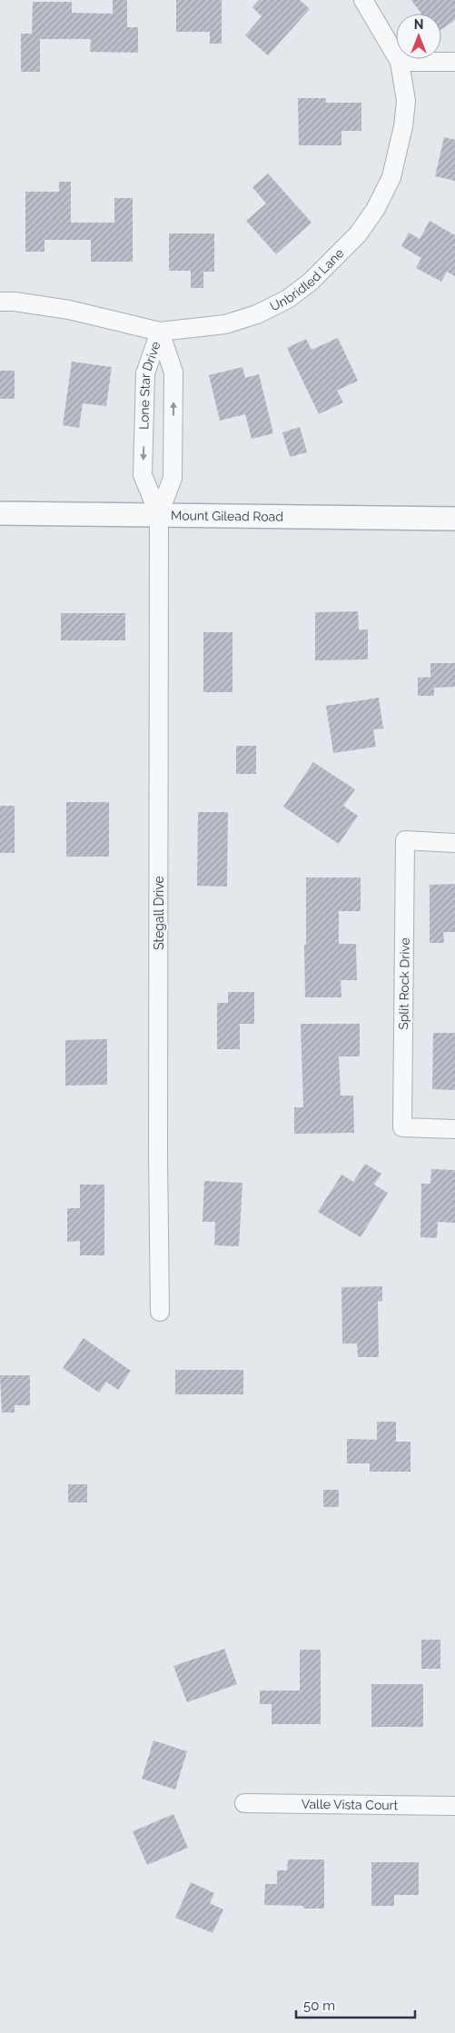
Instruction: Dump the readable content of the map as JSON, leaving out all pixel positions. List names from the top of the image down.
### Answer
{
  "streets": {
    "street": [
      "Unbridled Lane",
      "Lone Star Drive",
      "Mount Gilead Road",
      "Stegall Drive",
      "Split Rock Drive",
      "Valle Vista Court"
    ]
  },
  "crossings": [
    ["Unbridled Lane", "Lone Star Drive"],
    ["Lone Star Drive", "Mount Gilead Road"],
    ["Lone Star Drive", "Stegall Drive"],
    ["Mount Gilead Road", "Stegall Drive"]
  ],
  "scale_bar": "50 m",
  "north": "top"
}
